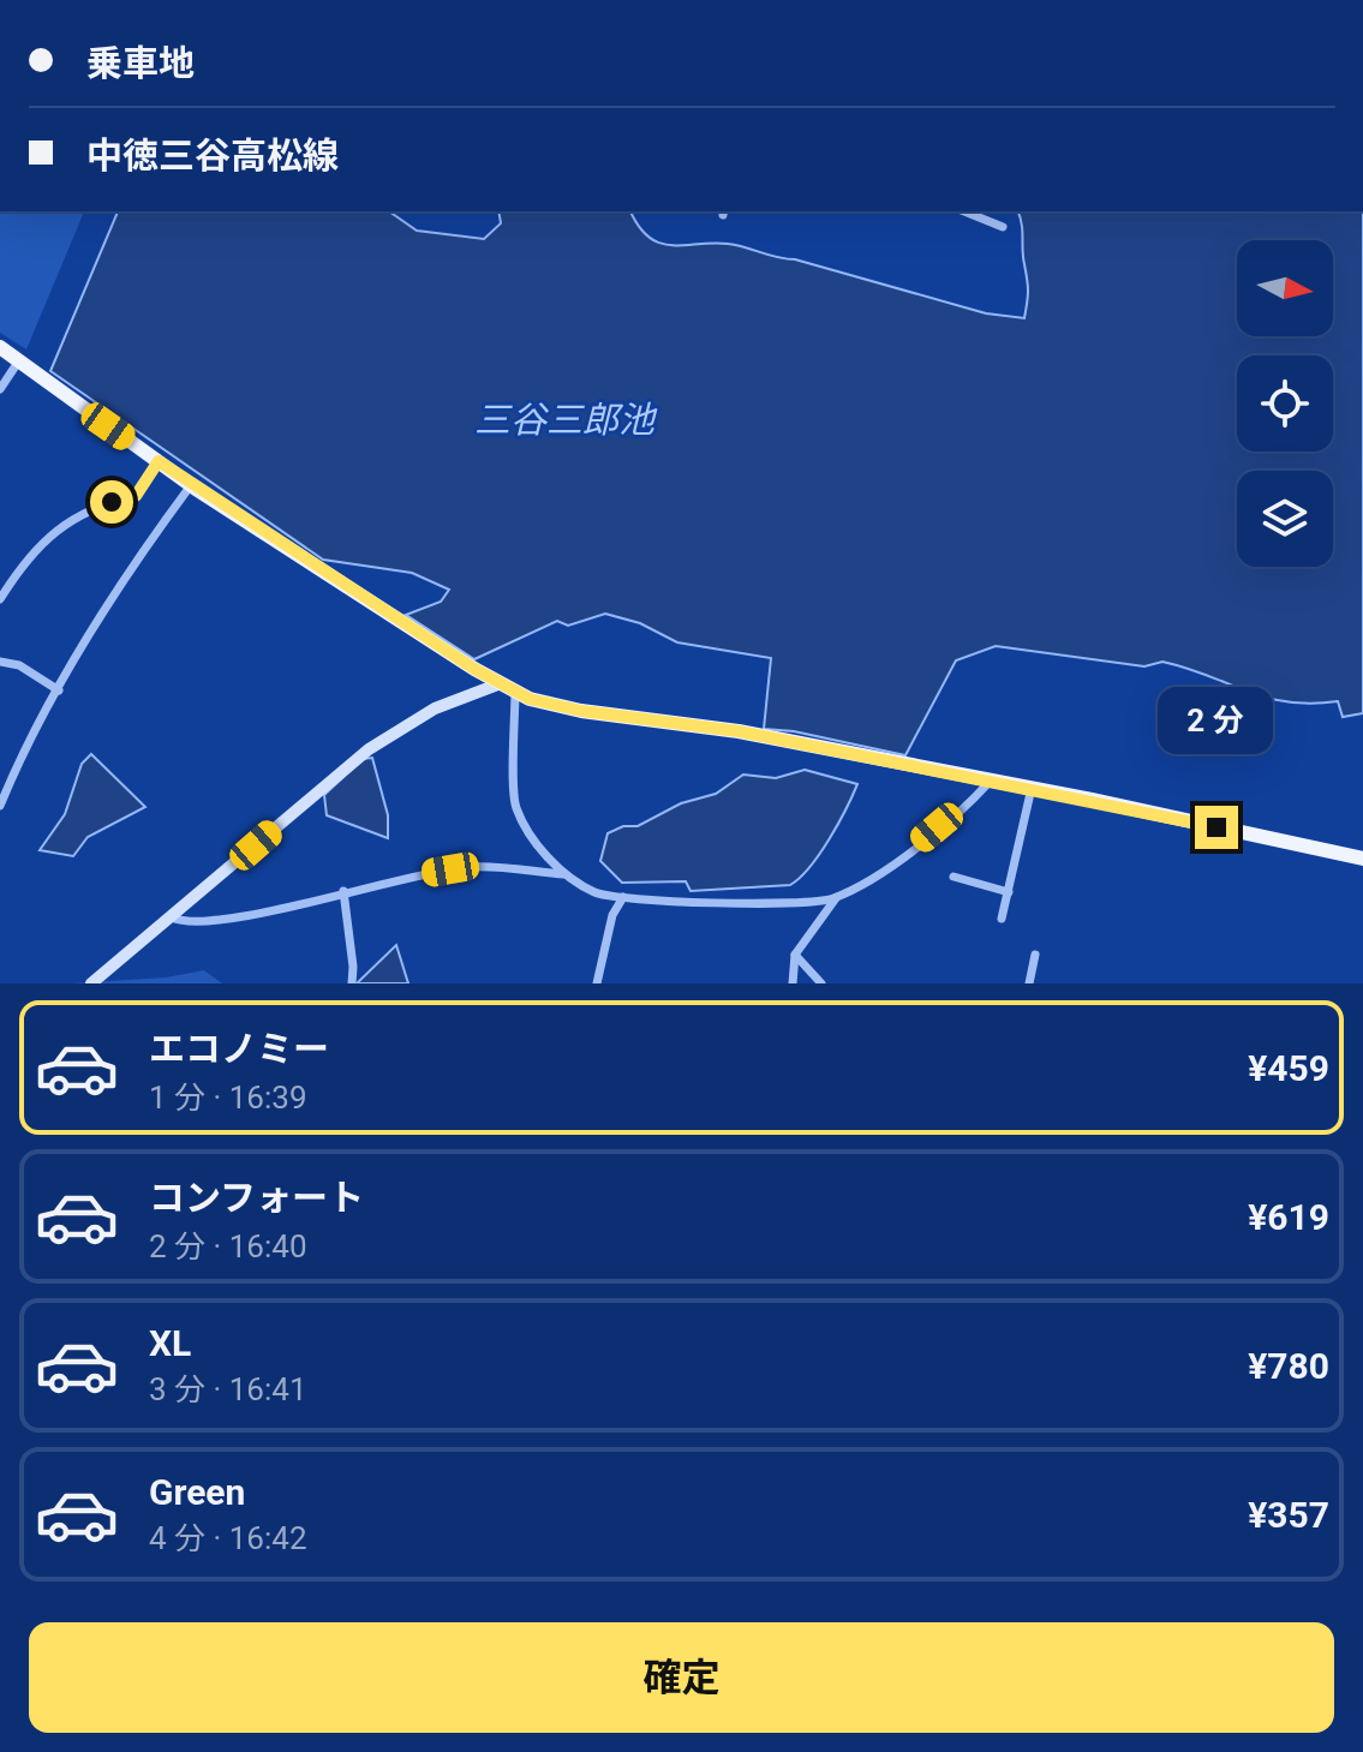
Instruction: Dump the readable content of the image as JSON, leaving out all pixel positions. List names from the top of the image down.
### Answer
{
  "water": ["三谷三郎池"],
  "north": "right",
  "page": {
    "banner": ["乗車地", "中徳三谷高松線"],
    "bubble": "2 分",
    "list": [
      {
        "name": "エコノミー",
        "note": "1 分 · 16:39",
        "value": "¥459"
      },
      {
        "name": "コンフォート",
        "note": "2 分 · 16:40",
        "value": "¥619"
      },
      {
        "name": "XL",
        "note": "3 分 · 16:41",
        "value": "¥780"
      },
      {
        "name": "Green",
        "note": "4 分 · 16:42",
        "value": "¥357"
      }
    ],
    "buttons": "確定"
  }
}
